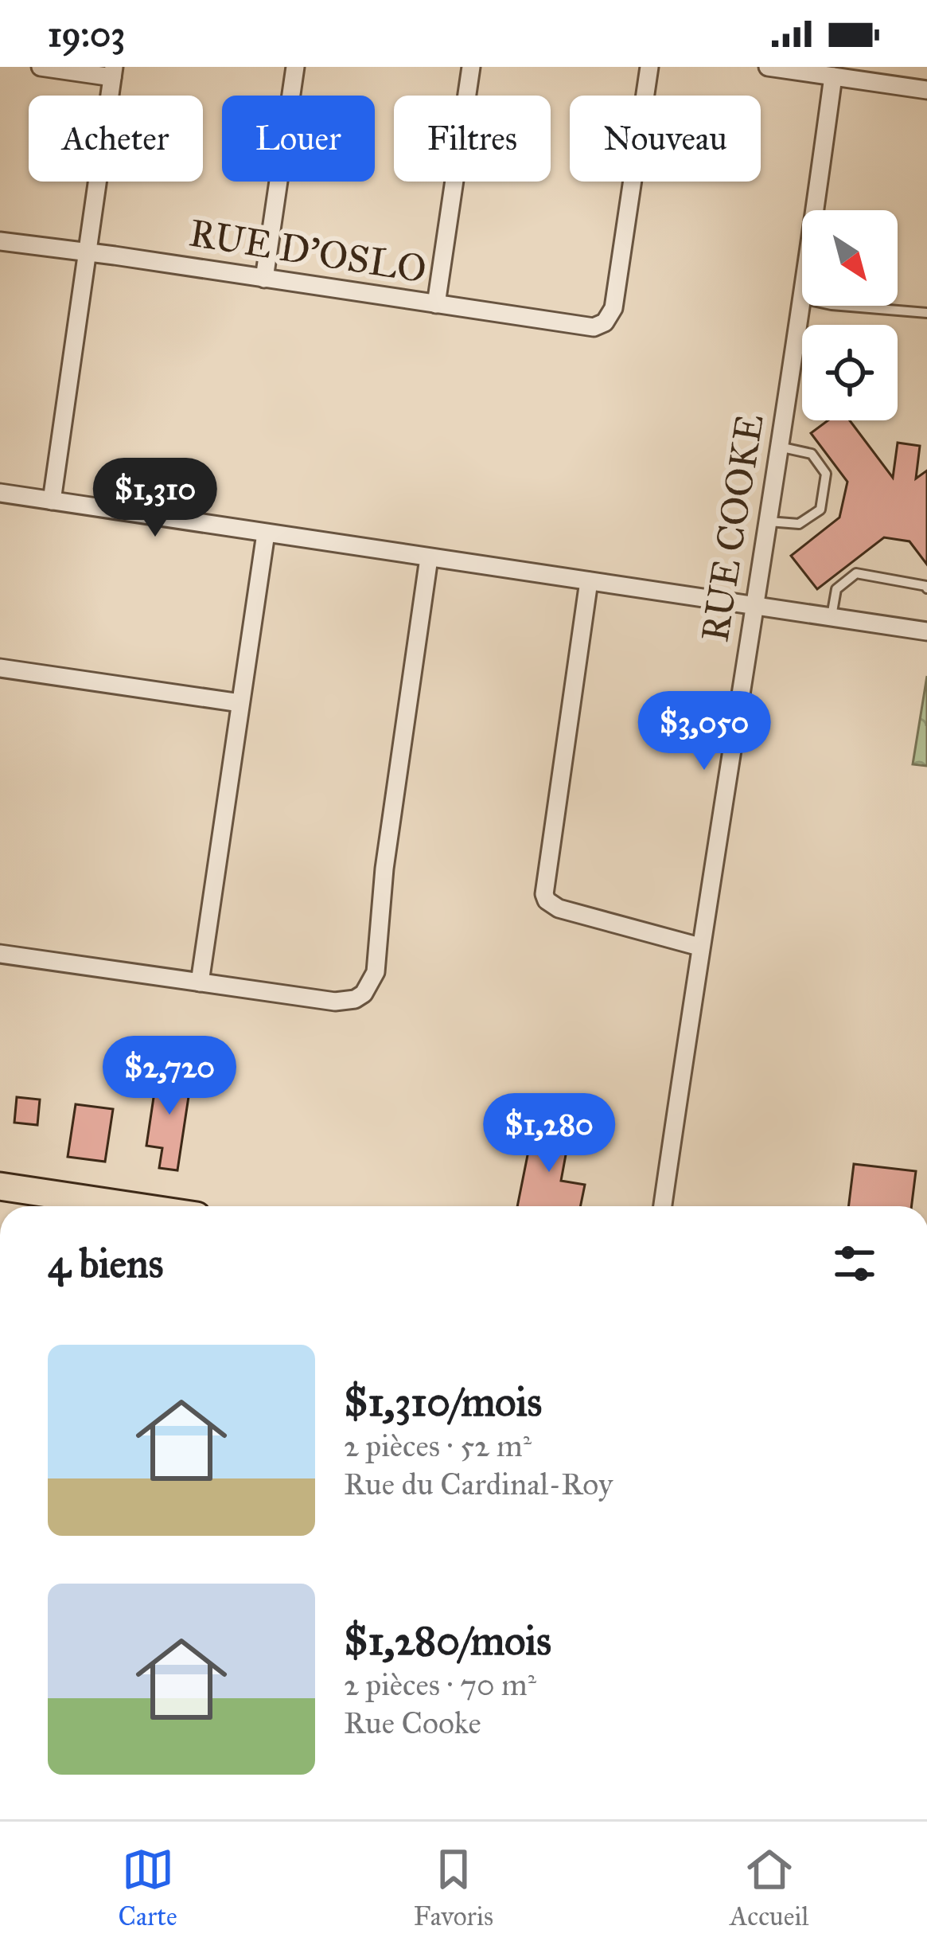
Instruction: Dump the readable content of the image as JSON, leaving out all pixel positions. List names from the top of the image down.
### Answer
{
  "streets": {
    "street": ["RUE D'OSLO", "RUE COOKE"]
  },
  "north": "bottom right",
  "page": {
    "status": "19:03",
    "chip": [
      "Acheter",
      "Louer",
      "Filtres",
      "Nouveau"
    ],
    "price": [
      "$1,310",
      "$3,050",
      "$2,720",
      "$1,280"
    ],
    "heading": "4 biens",
    "list": [
      {
        "name": "$1,310/mois",
        "note": "2 pièces · 52 m² · Rue du Cardinal-Roy"
      },
      {
        "name": "$1,280/mois",
        "note": "2 pièces · 70 m² · Rue Cooke"
      }
    ],
    "tabs": ["Carte", "Favoris", "Accueil"]
  }
}
